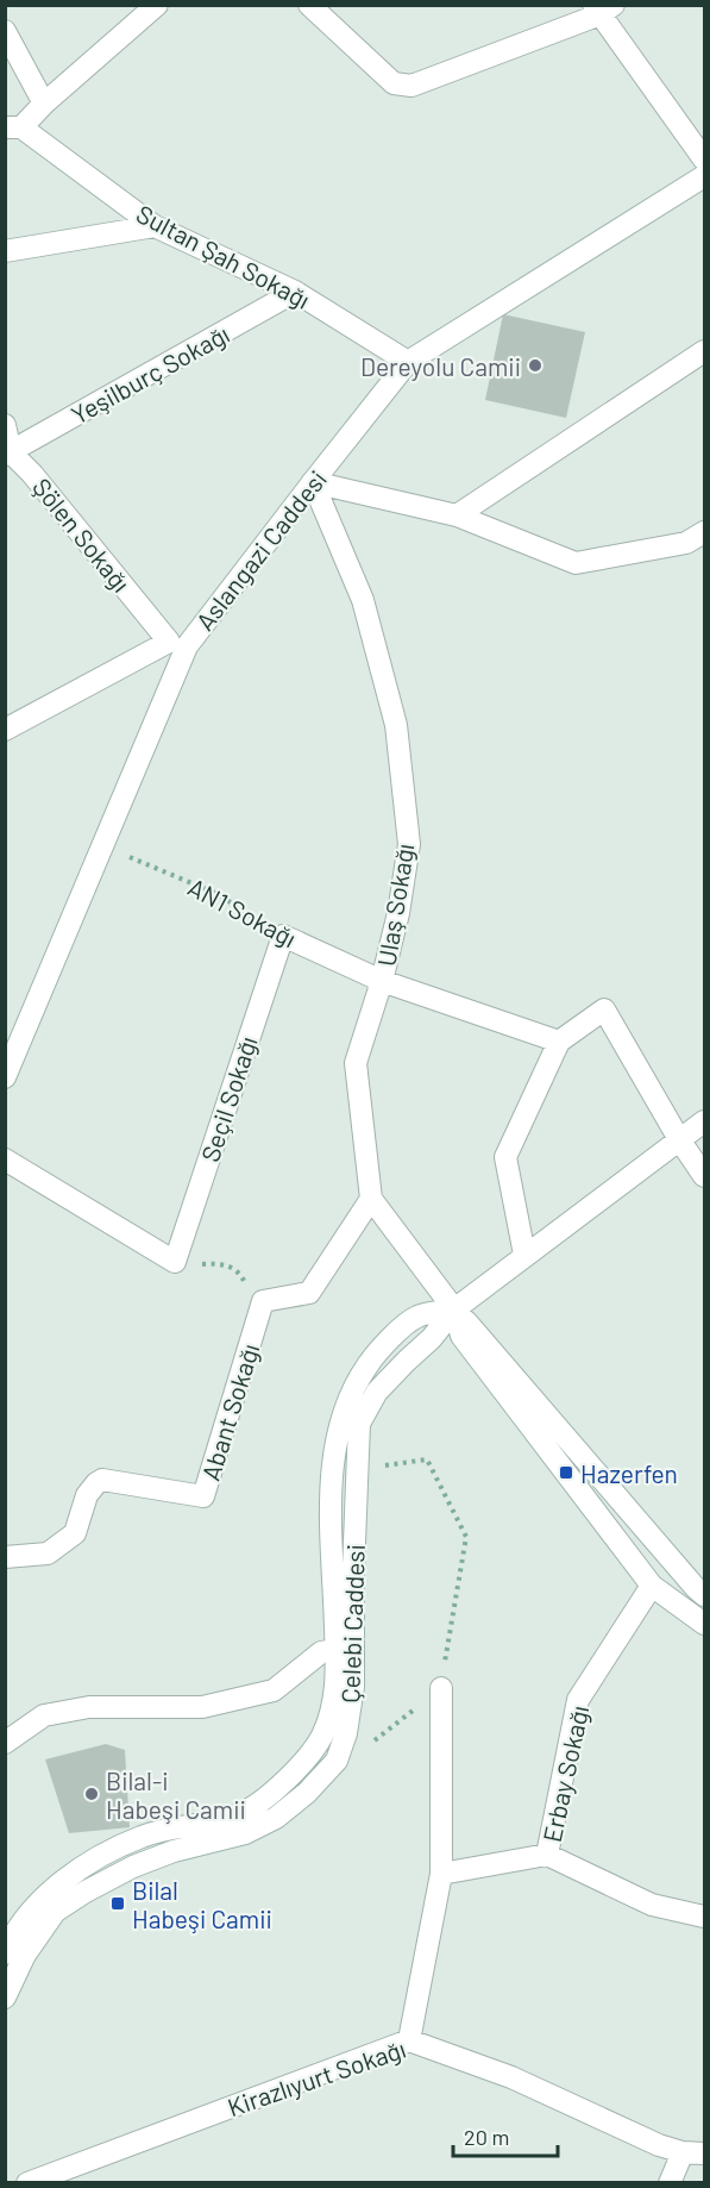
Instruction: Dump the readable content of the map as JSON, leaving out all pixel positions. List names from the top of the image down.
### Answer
{
  "streets": {
    "street": [
      "Sultan Şah Sokağı",
      "Yeşilburç Sokağı",
      "Şölen Sokağı",
      "Aslangazi Caddesi",
      "Ulaş Sokağı",
      "AN1 Sokağı",
      "Seçil Sokağı",
      "Abant Sokağı",
      "Çelebi Caddesi",
      "Erbay Sokağı",
      "Kirazlıyurt Sokağı"
    ]
  },
  "crossings": [
    ["Sultan Şah Sokağı", "Yeşilburç Sokağı"],
    ["Sultan Şah Sokağı", "Aslangazi Caddesi"],
    ["Yeşilburç Sokağı", "Şölen Sokağı"],
    ["Şölen Sokağı", "Aslangazi Caddesi"],
    ["Aslangazi Caddesi", "Ulaş Sokağı"],
    ["Aslangazi Caddesi", "AN1 Sokağı"],
    ["Ulaş Sokağı", "AN1 Sokağı"],
    ["AN1 Sokağı", "Seçil Sokağı"]
  ],
  "places": {
    "other": ["Dereyolu Camii", "Bilal-i Habeşi Camii"],
    "transit": ["Hazerfen", "Bilal Habeşi Camii"]
  },
  "scale_bar": "20 m"
}
